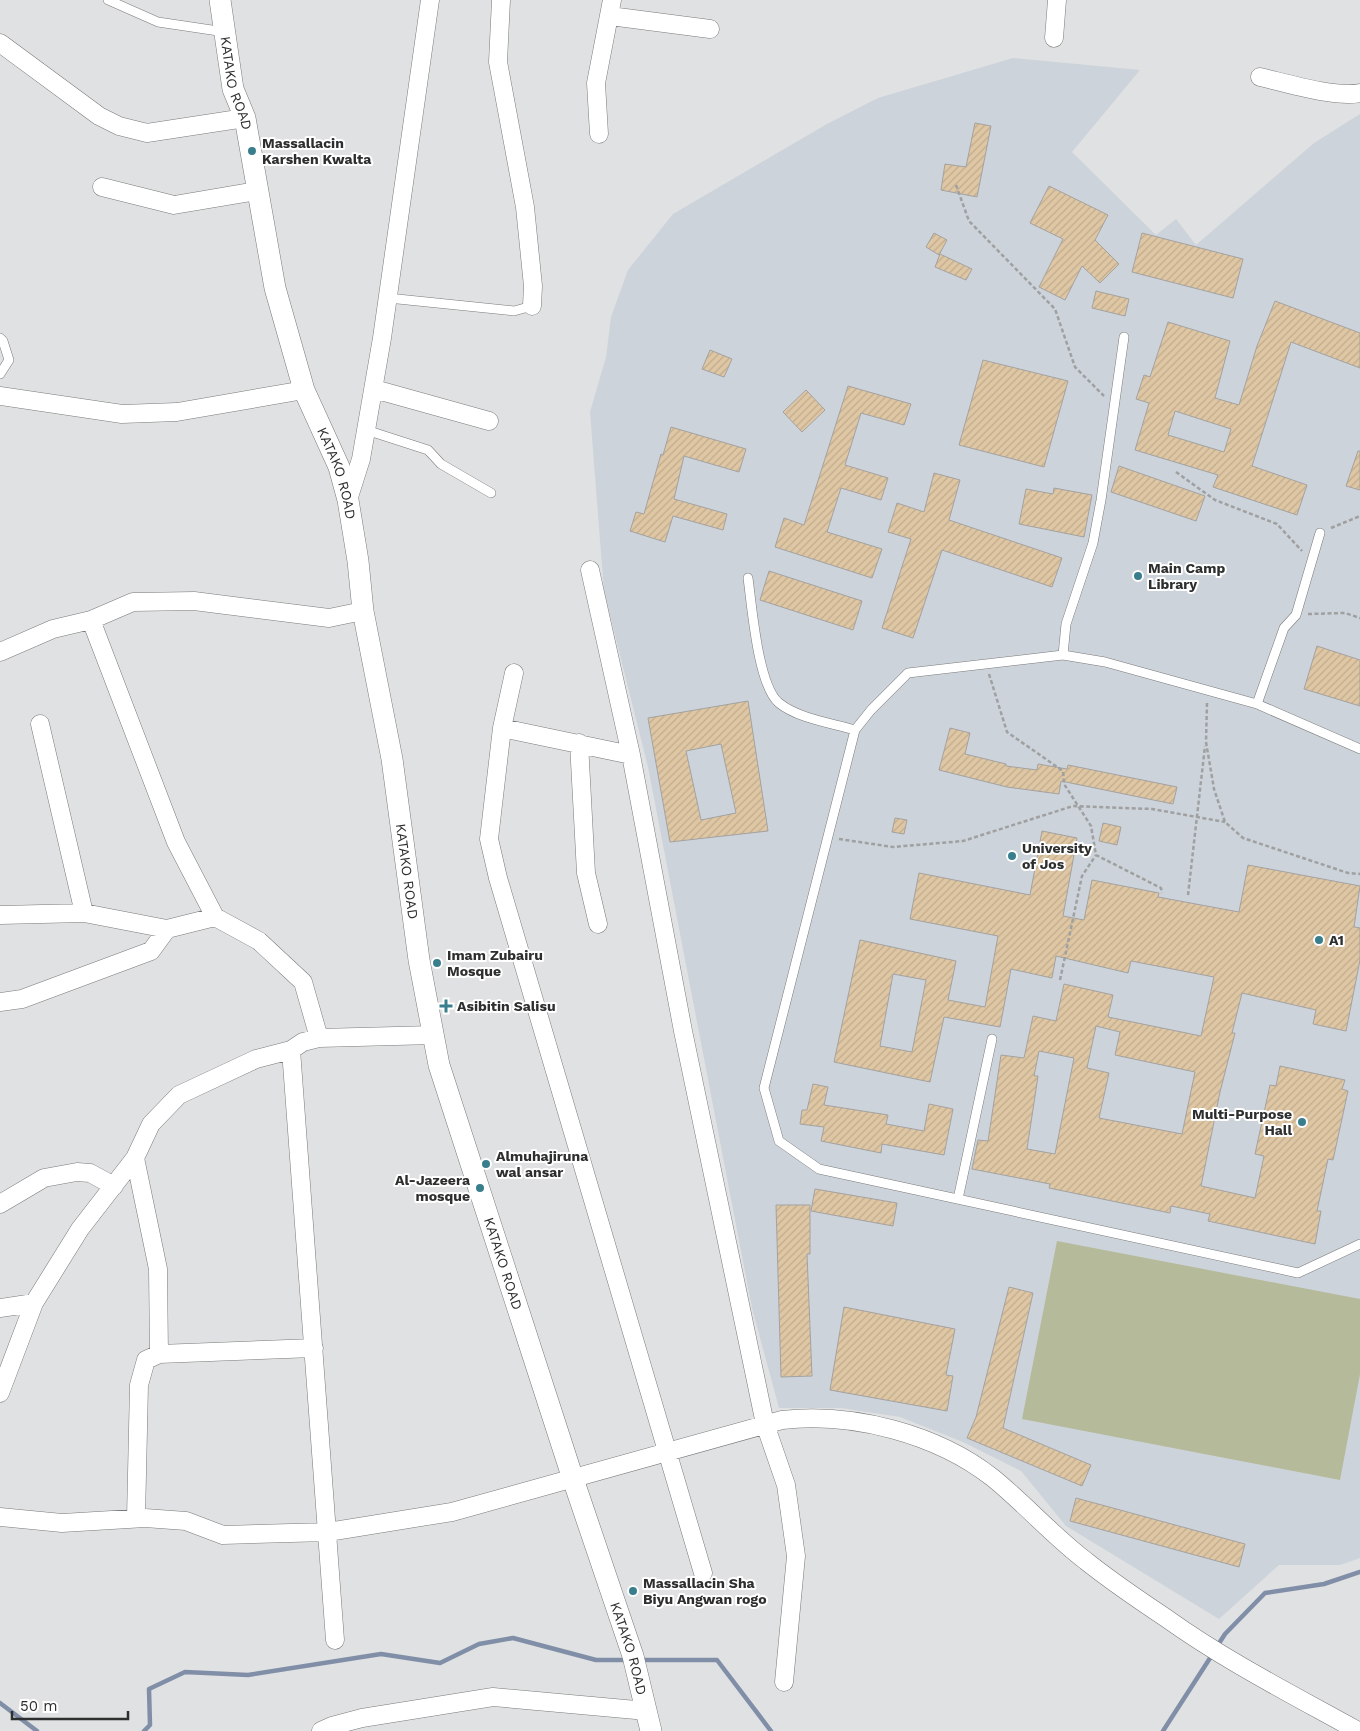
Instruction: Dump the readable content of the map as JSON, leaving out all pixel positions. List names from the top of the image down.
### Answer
{
  "streets": {
    "street": ["KATAKO ROAD"]
  },
  "places": {
    "other": [
      "Massallacin Karshen Kwalta",
      "Main Camp Library",
      "University of Jos",
      "A1",
      "Imam Zubairu Mosque",
      "Multi-Purpose Hall",
      "Almuhajiruna wal ansar",
      "Al-Jazeera mosque",
      "Massallacin Sha Biyu Angwan rogo"
    ],
    "health": ["Asibitin Salisu"]
  },
  "scale_bar": "50 m"
}
